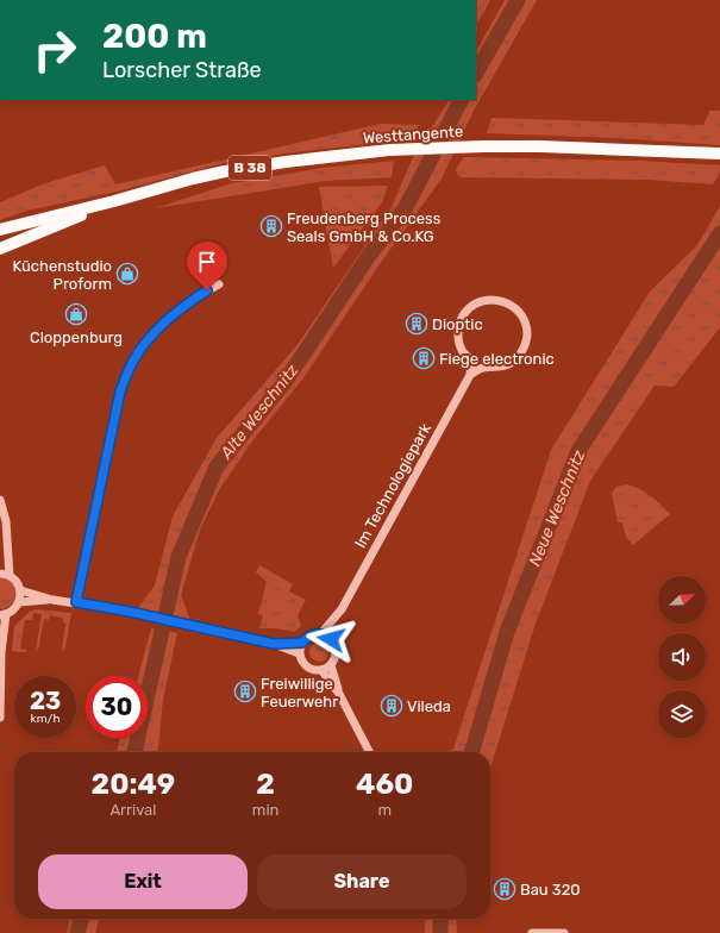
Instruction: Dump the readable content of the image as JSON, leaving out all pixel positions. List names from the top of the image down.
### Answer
{
  "streets": {
    "main road": ["Westtangente", "B 38"],
    "street": ["Im Technologiepark"]
  },
  "water": ["Alte Weschnitz", "Neue Weschnitz"],
  "places": {
    "building": [
      "Freudenberg Process Seals GmbH & Co.KG",
      "Dioptic",
      "Fiege electronic",
      "Freiwillige Feuerwehr",
      "Vileda",
      "Bau 320"
    ],
    "shop": ["Küchenstudio Proform", "Cloppenburg"]
  },
  "north": "top right",
  "page": {
    "turn": ["200 m", "Lorscher Straße"],
    "speed": "23 km/h",
    "limit": "30",
    "eta": [
      "20:49",
      "Arrival",
      "2",
      "min",
      "460",
      "m"
    ],
    "buttons": ["Exit", "Share"]
  }
}
